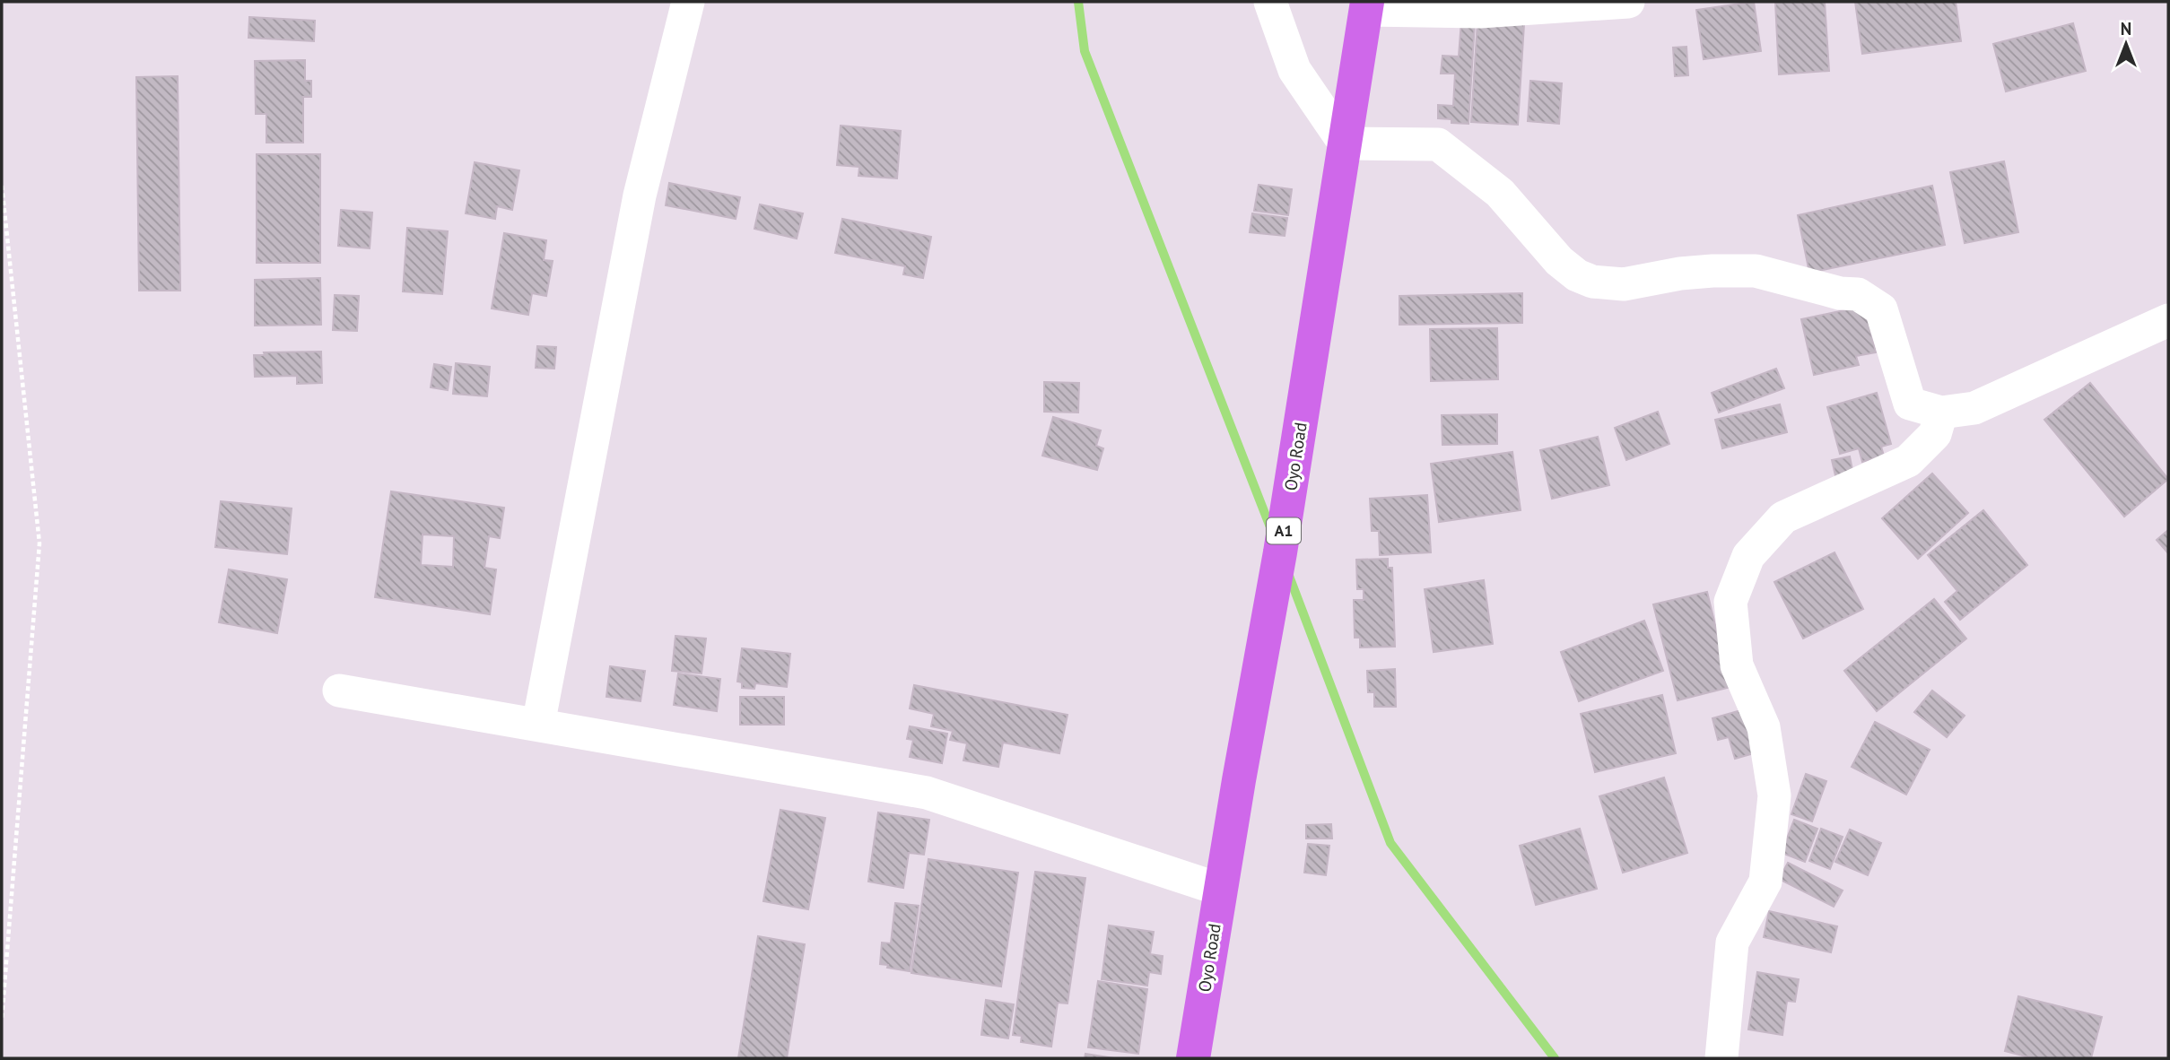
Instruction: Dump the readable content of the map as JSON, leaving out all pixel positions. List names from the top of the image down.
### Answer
{
  "streets": {
    "highway": ["Oyo Road", "A1"]
  },
  "north": "top"
}
